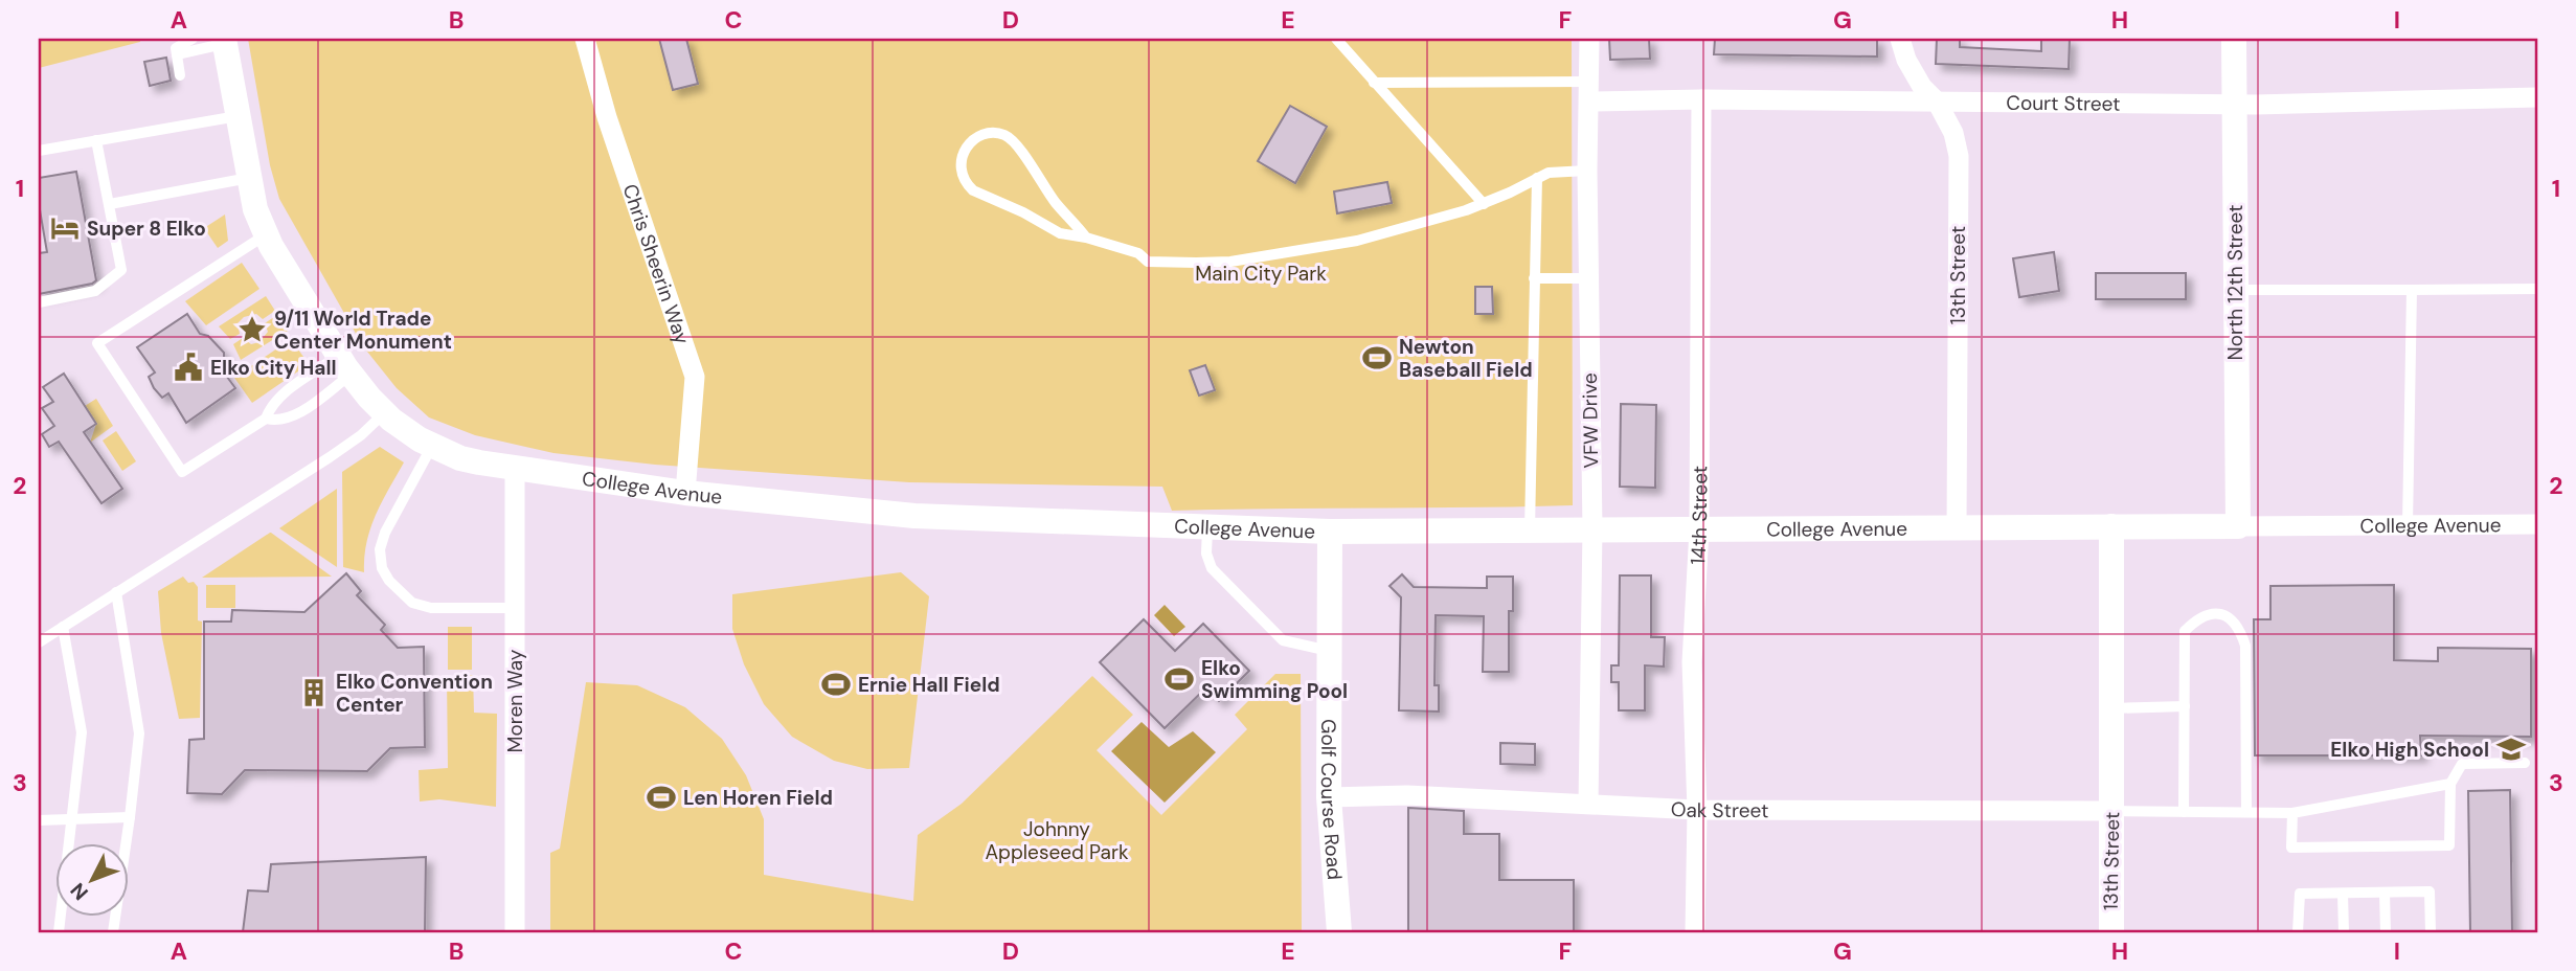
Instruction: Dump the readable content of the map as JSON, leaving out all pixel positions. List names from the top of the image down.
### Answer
{
  "streets": {
    "street": [
      "Court Street",
      "Chris Sheerin Way",
      "13th Street",
      "North 12th Street",
      "VFW Drive",
      "College Avenue",
      "14th Street",
      "Moren Way",
      "Golf Course Road",
      "Oak Street"
    ]
  },
  "crossings": [
    ["Court Street", "13th Street"],
    ["Court Street", "North 12th Street"],
    ["Court Street", "VFW Drive"],
    ["Court Street", "14th Street"],
    ["Chris Sheerin Way", "College Avenue"],
    ["13th Street", "College Avenue"],
    ["13th Street", "Oak Street"],
    ["North 12th Street", "College Avenue"],
    ["VFW Drive", "College Avenue"],
    ["VFW Drive", "Oak Street"],
    ["College Avenue", "14th Street"],
    ["College Avenue", "Moren Way"],
    ["College Avenue", "Golf Course Road"],
    ["14th Street", "Oak Street"],
    ["Golf Course Road", "Oak Street"]
  ],
  "parks": ["Main City Park", "Johnny Appleseed Park"],
  "places": {
    "hotel": ["Super 8 Elko"],
    "place": ["9/11 World Trade Center Monument"],
    "sports": [
      "Newton Baseball Field",
      "Elko Swimming Pool",
      "Ernie Hall Field",
      "Len Horen Field"
    ],
    "public building": ["Elko City Hall"],
    "building": ["Elko Convention Center"],
    "school or university": ["Elko High School"]
  },
  "north": "bottom left",
  "grid": {
    "columns": [
      "A",
      "B",
      "C",
      "D",
      "E",
      "F",
      "G",
      "H",
      "I"
    ],
    "rows": ["1", "2", "3"]
  }
}
